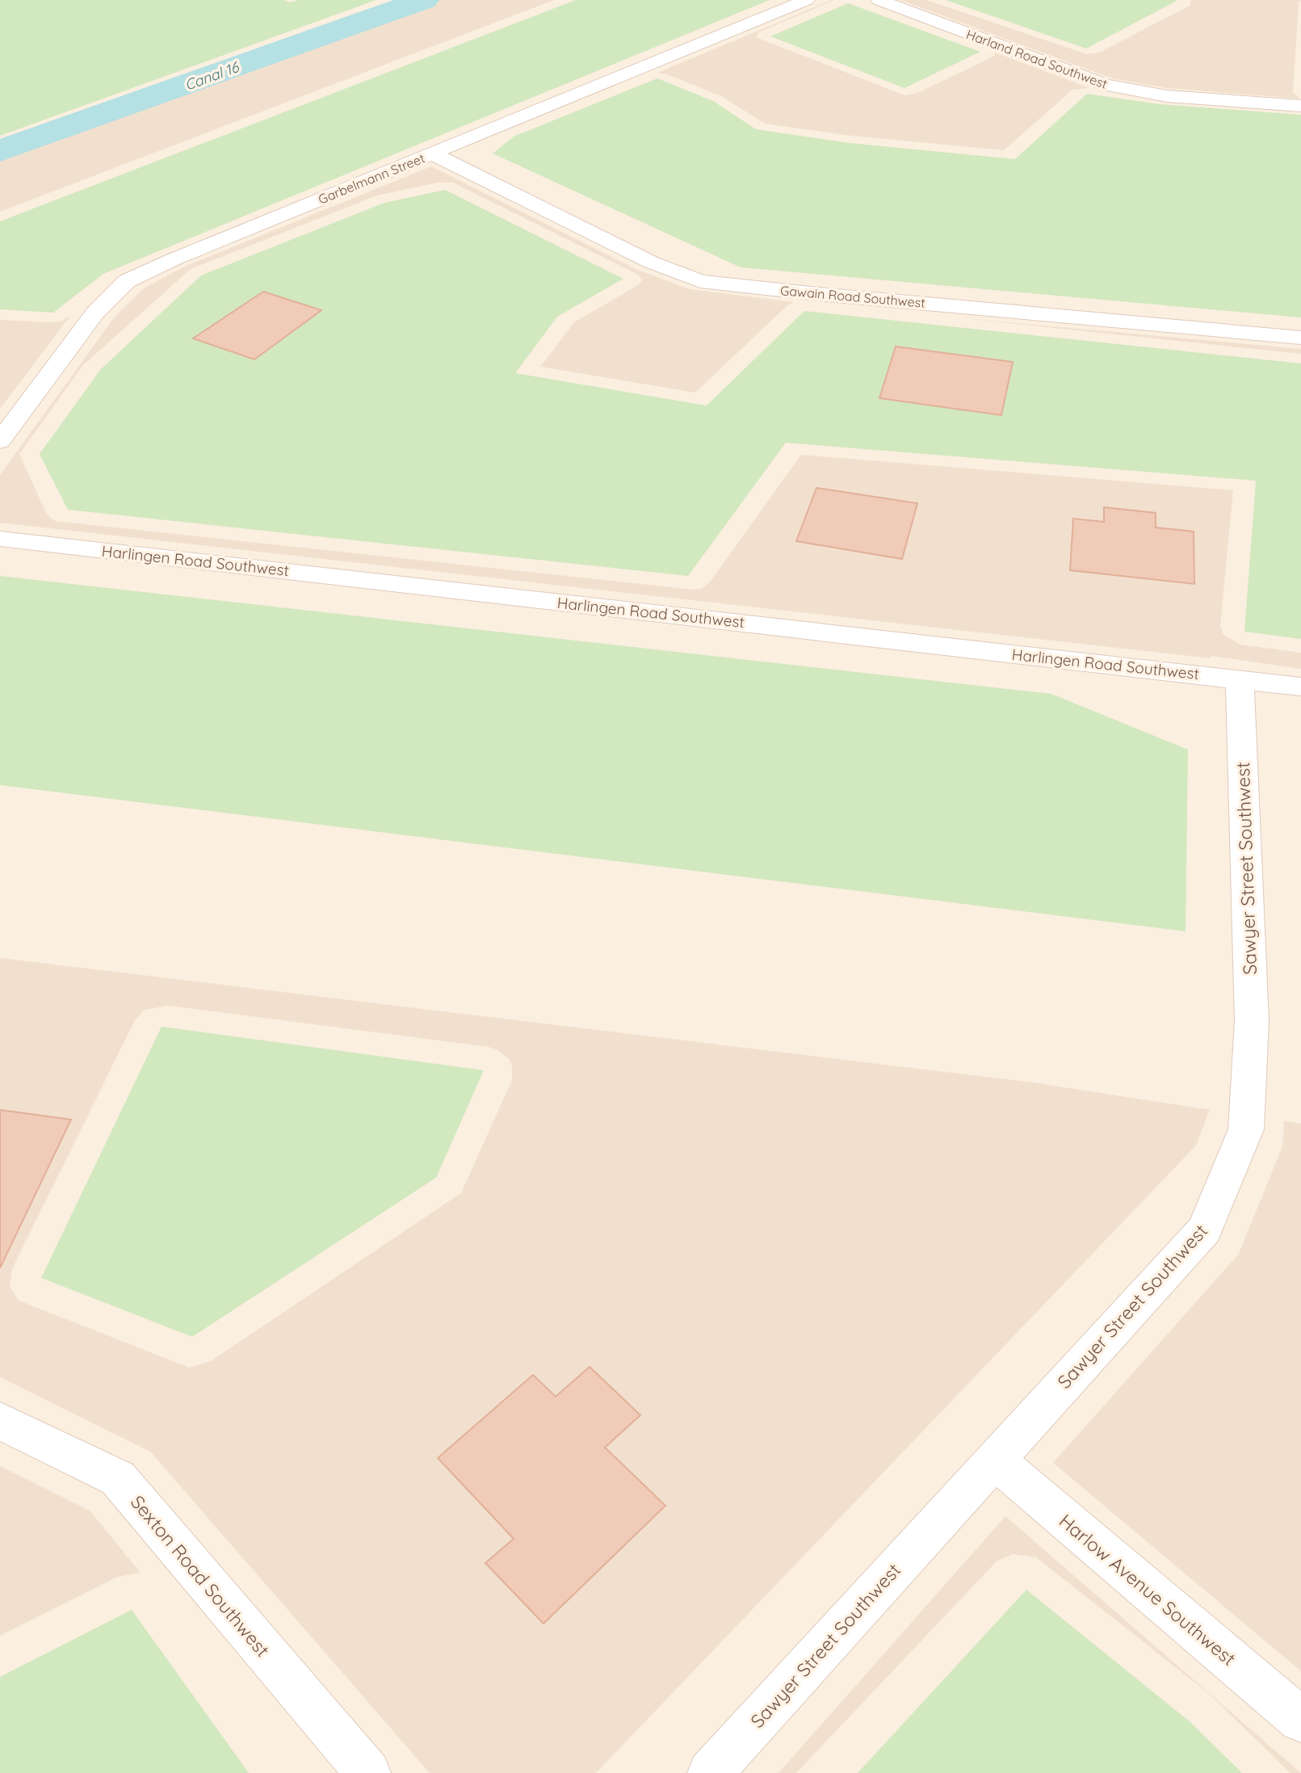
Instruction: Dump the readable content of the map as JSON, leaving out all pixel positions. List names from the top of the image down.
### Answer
{
  "streets": {
    "street": [
      "Harland Road Southwest",
      "Garbelmann Street",
      "Gawain Road Southwest",
      "Harlingen Road Southwest",
      "Sawyer Street Southwest",
      "Sexton Road Southwest",
      "Harlow Avenue Southwest"
    ]
  },
  "crossings": [
    ["Garbelmann Street", "Gawain Road Southwest"],
    ["Harlingen Road Southwest", "Sawyer Street Southwest"],
    ["Sawyer Street Southwest", "Harlow Avenue Southwest"]
  ],
  "water": ["Canal 16"]
}
